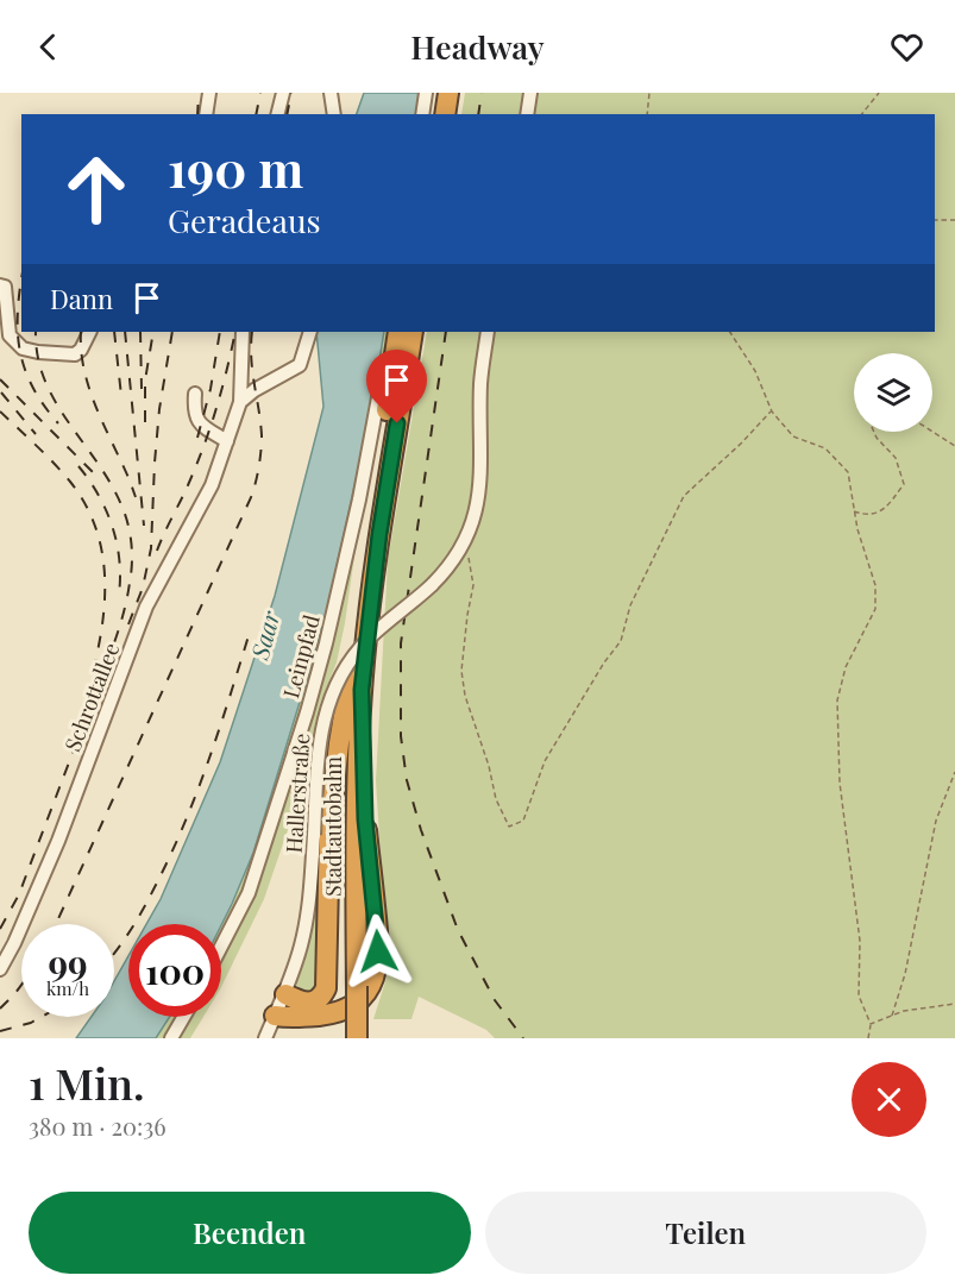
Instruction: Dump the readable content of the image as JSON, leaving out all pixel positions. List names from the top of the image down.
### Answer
{
  "streets": {
    "highway": ["Stadtautobahn"],
    "street": ["Leinpfad", "Schrottallee", "Hallerstraße"]
  },
  "water": ["Saar"],
  "page": {
    "header": "Headway",
    "turn": ["190 m", "Geradeaus"],
    "then": "Dann",
    "speed": "99 km/h",
    "limit": "100",
    "heading": ["1 Min.", "380 m · 20:36"],
    "buttons": ["Beenden", "Teilen"]
  }
}
